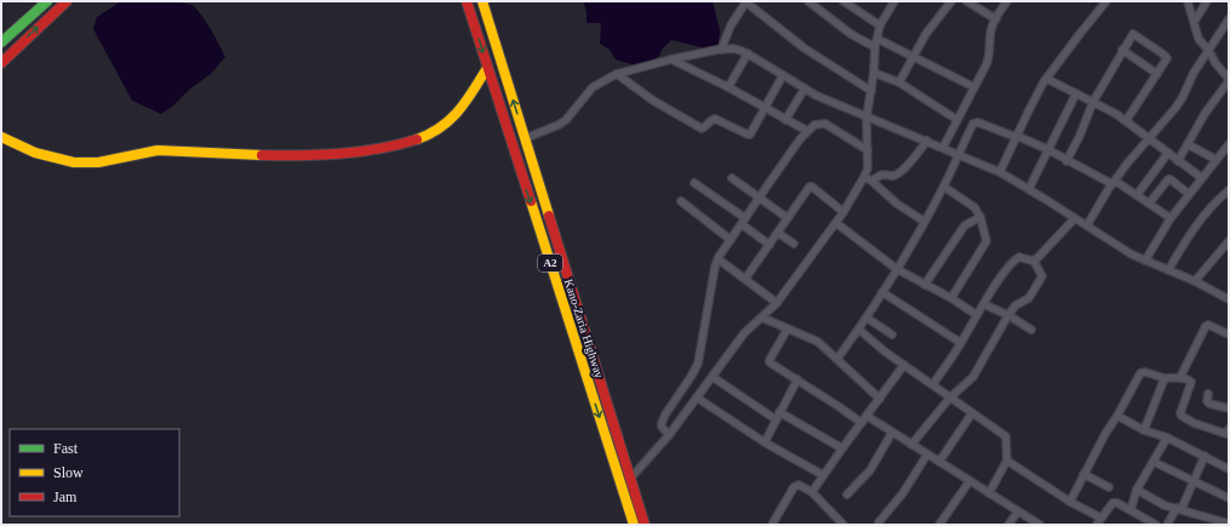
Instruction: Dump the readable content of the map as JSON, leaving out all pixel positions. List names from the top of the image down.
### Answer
{
  "streets": {
    "main road": ["A2", "Kano-Zaria Highway"]
  },
  "legend": ["Fast", "Slow", "Jam"]
}
